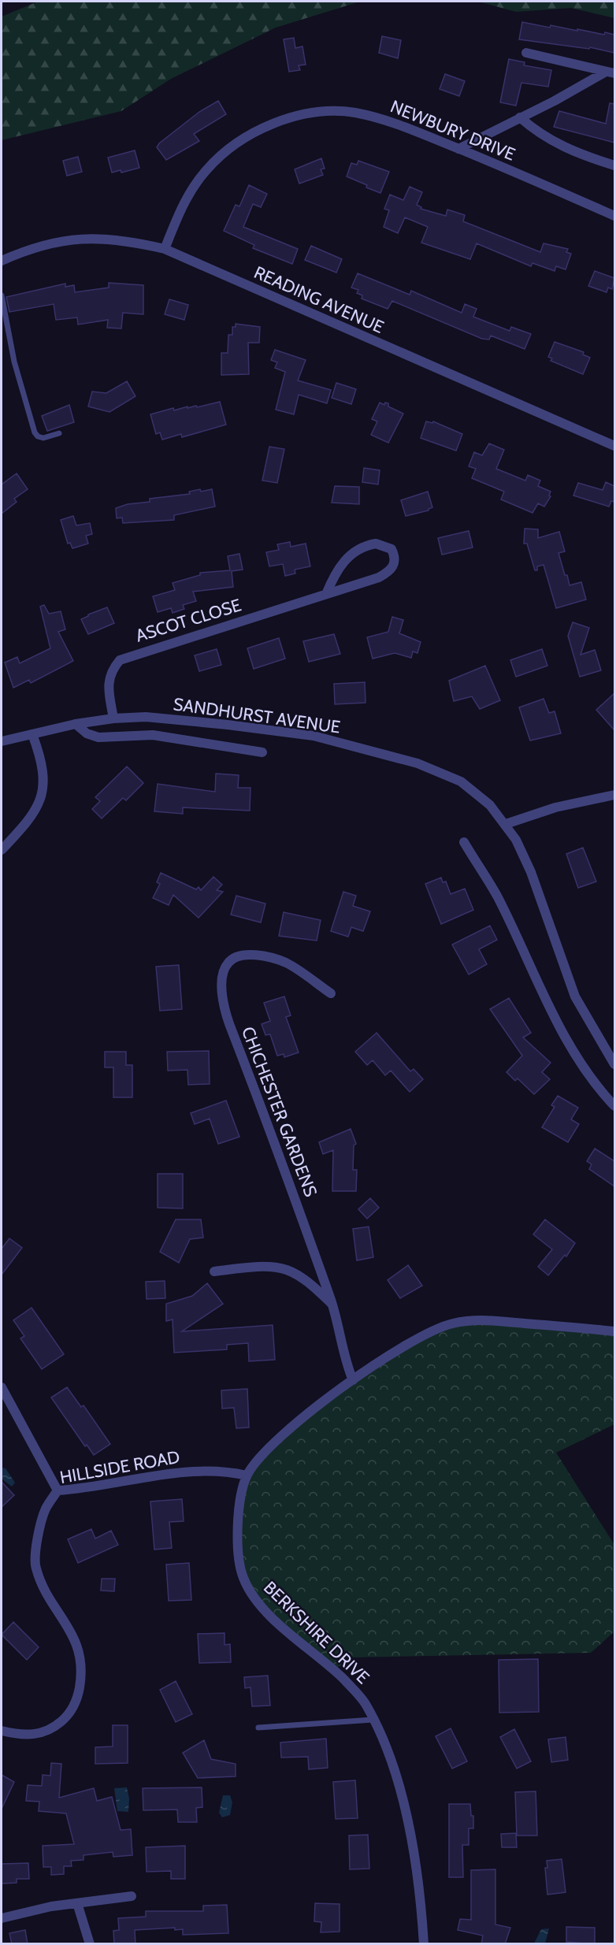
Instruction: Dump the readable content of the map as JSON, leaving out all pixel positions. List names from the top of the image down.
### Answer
{
  "streets": {
    "street": [
      "NEWBURY DRIVE",
      "READING AVENUE",
      "ASCOT CLOSE",
      "SANDHURST AVENUE",
      "CHICHESTER GARDENS",
      "HILLSIDE ROAD",
      "BERKSHIRE DRIVE"
    ]
  },
  "crossings": [
    ["NEWBURY DRIVE", "READING AVENUE"],
    ["ASCOT CLOSE", "SANDHURST AVENUE"],
    ["CHICHESTER GARDENS", "BERKSHIRE DRIVE"],
    ["HILLSIDE ROAD", "BERKSHIRE DRIVE"]
  ]
}
